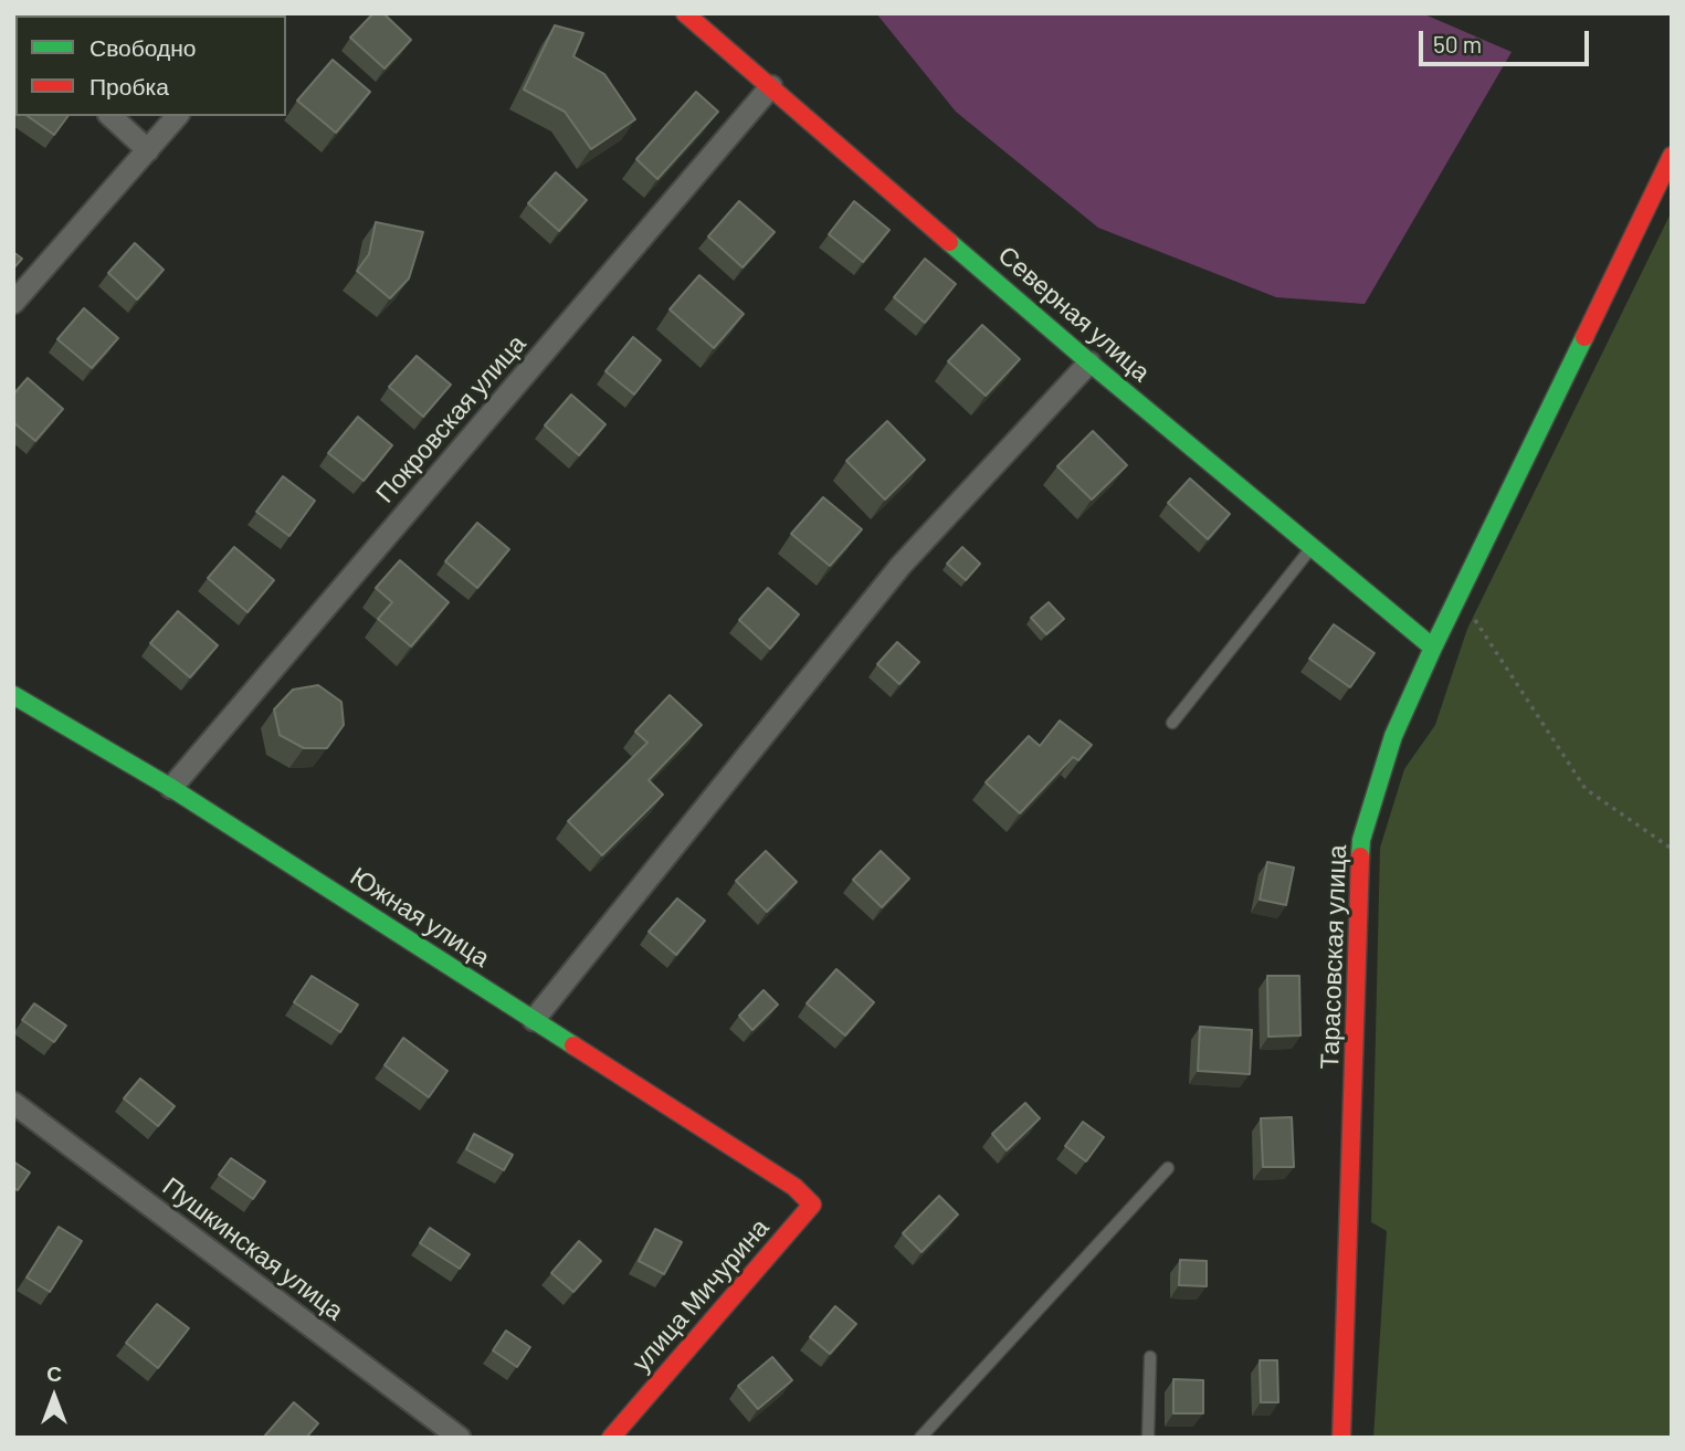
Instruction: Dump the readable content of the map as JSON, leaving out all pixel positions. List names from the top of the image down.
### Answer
{
  "streets": {
    "street": [
      "Северная улица",
      "Покровская улица",
      "Южная улица",
      "Тарасовская улица",
      "Пушкинская улица",
      "улица Мичурина"
    ]
  },
  "crossings": [
    ["Северная улица", "Покровская улица"],
    ["Северная улица", "Тарасовская улица"],
    ["Покровская улица", "Южная улица"],
    ["Южная улица", "улица Мичурина"]
  ],
  "legend": ["Свободно", "Пробка"],
  "scale_bar": "50 m",
  "north": "top"
}
